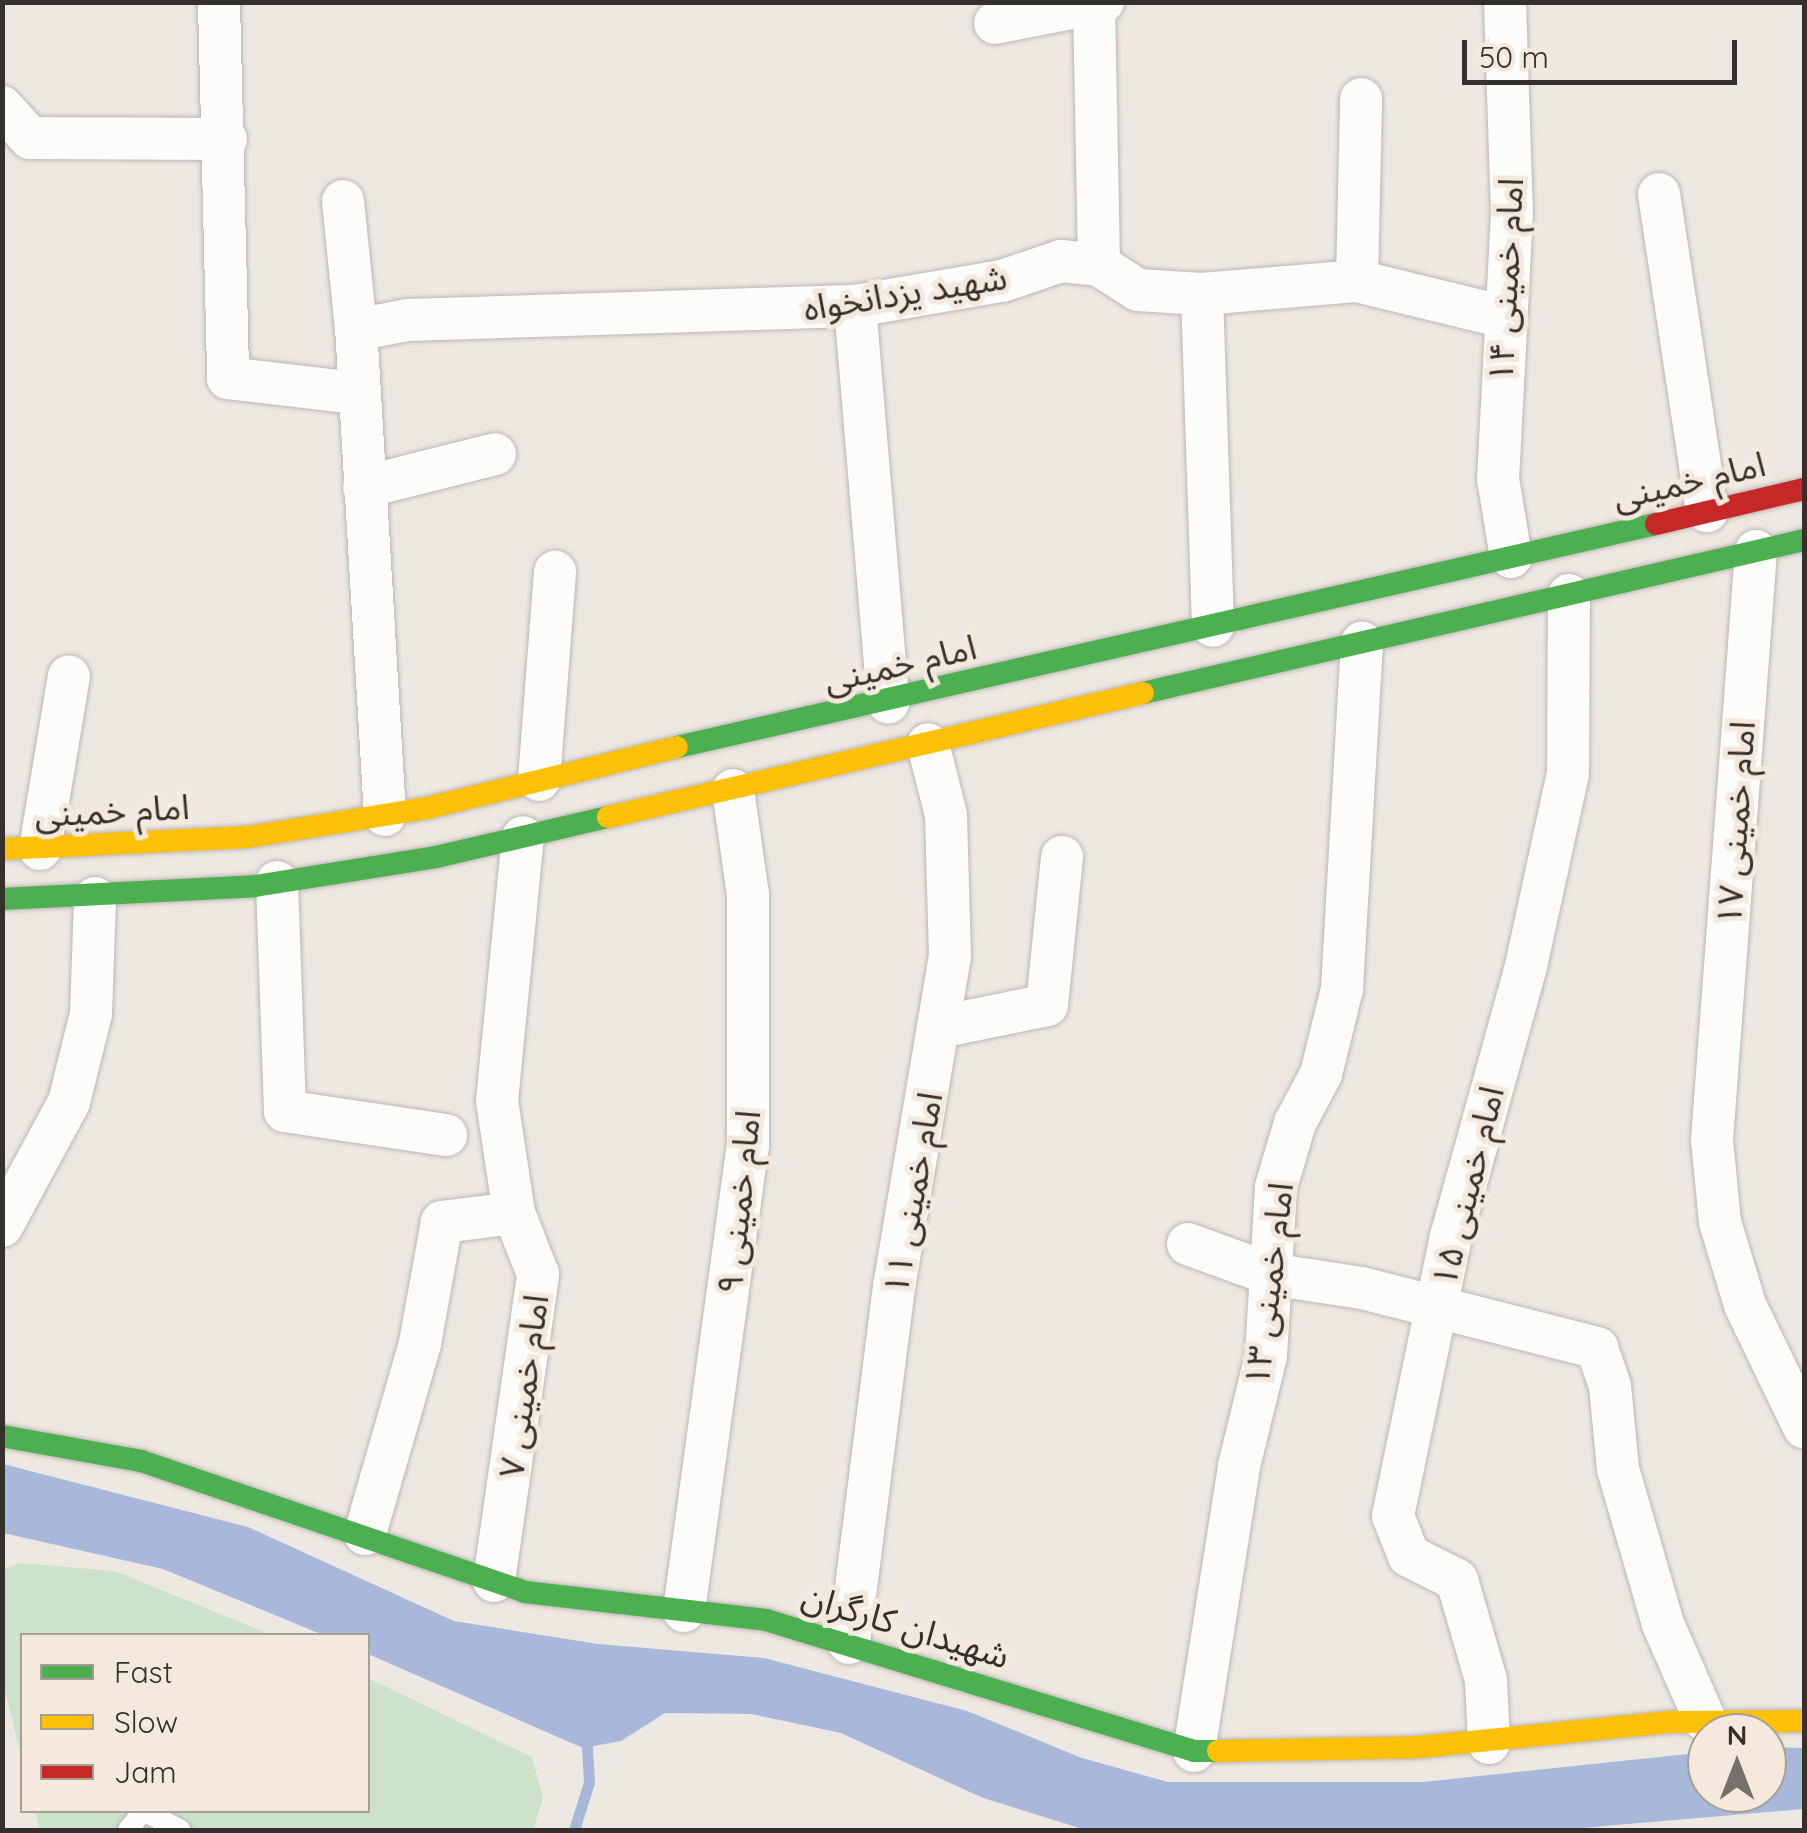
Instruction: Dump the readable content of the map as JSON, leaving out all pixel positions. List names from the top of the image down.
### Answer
{
  "streets": {
    "main road": ["امام خمینی", "شهیدان کارگران"],
    "street": [
      "امام خمینی ۱۴",
      "شهید یزدانخواه",
      "امام خمینی ۱۷",
      "امام خمینی ۱۵",
      "امام خمینی ۱۱",
      "امام خمینی ۹",
      "امام خمینی ۱۳",
      "امام خمینی ۷"
    ]
  },
  "crossings": [
    ["امام خمینی ۱۴", "شهید یزدانخواه"],
    ["امام خمینی ۱۴", "امام خمینی"],
    ["امام خمینی ۱۵", "شهیدان کارگران"],
    ["امام خمینی ۱۱", "شهیدان کارگران"],
    ["امام خمینی ۹", "شهیدان کارگران"],
    ["امام خمینی ۱۳", "شهیدان کارگران"],
    ["امام خمینی ۷", "شهیدان کارگران"]
  ],
  "legend": ["Fast", "Slow", "Jam"],
  "scale_bar": "50 m",
  "north": "top"
}
